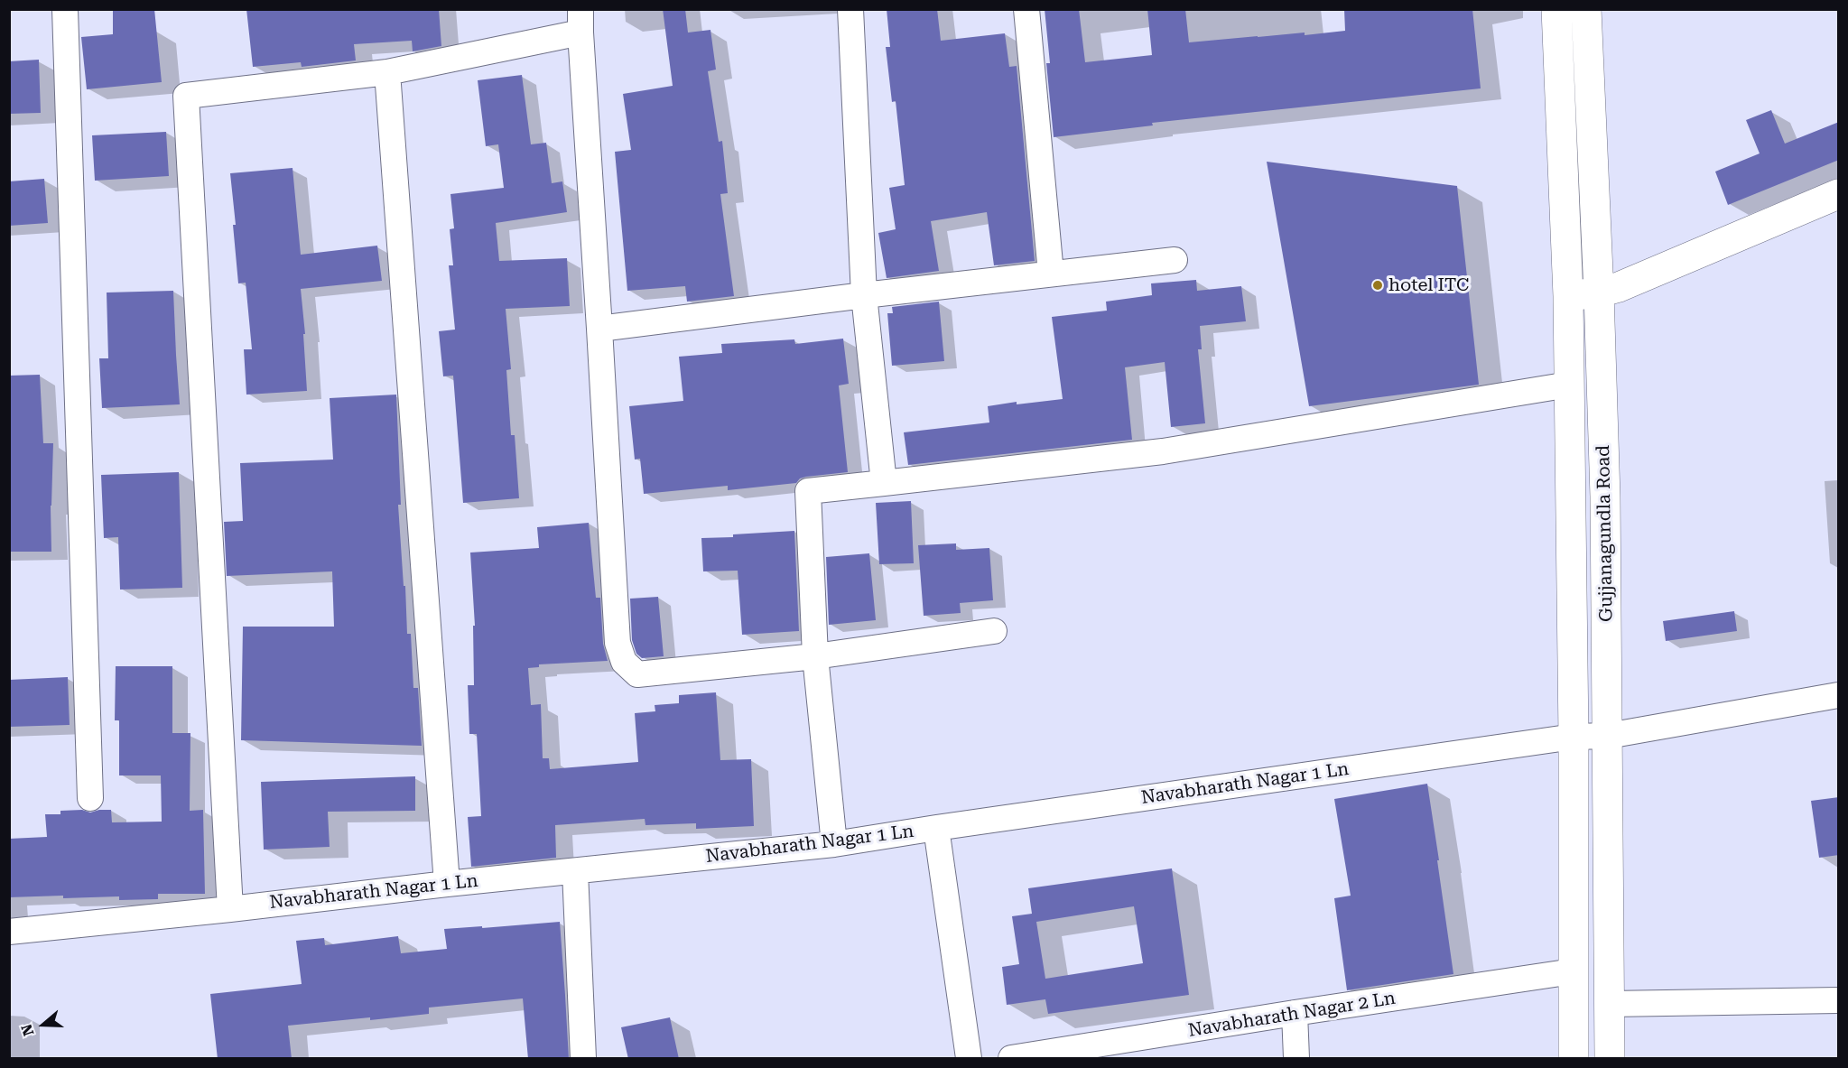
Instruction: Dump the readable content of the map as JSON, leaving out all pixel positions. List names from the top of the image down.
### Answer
{
  "streets": {
    "main road": ["Gujjanagundla Road"],
    "street": ["Navabharath Nagar 1 Ln", "Navabharath Nagar 2 Ln"]
  },
  "crossings": [
    ["Gujjanagundla Road", "Navabharath Nagar 1 Ln"],
    ["Gujjanagundla Road", "Navabharath Nagar 2 Ln"]
  ],
  "places": ["hotel ITC"],
  "north": "left"
}
